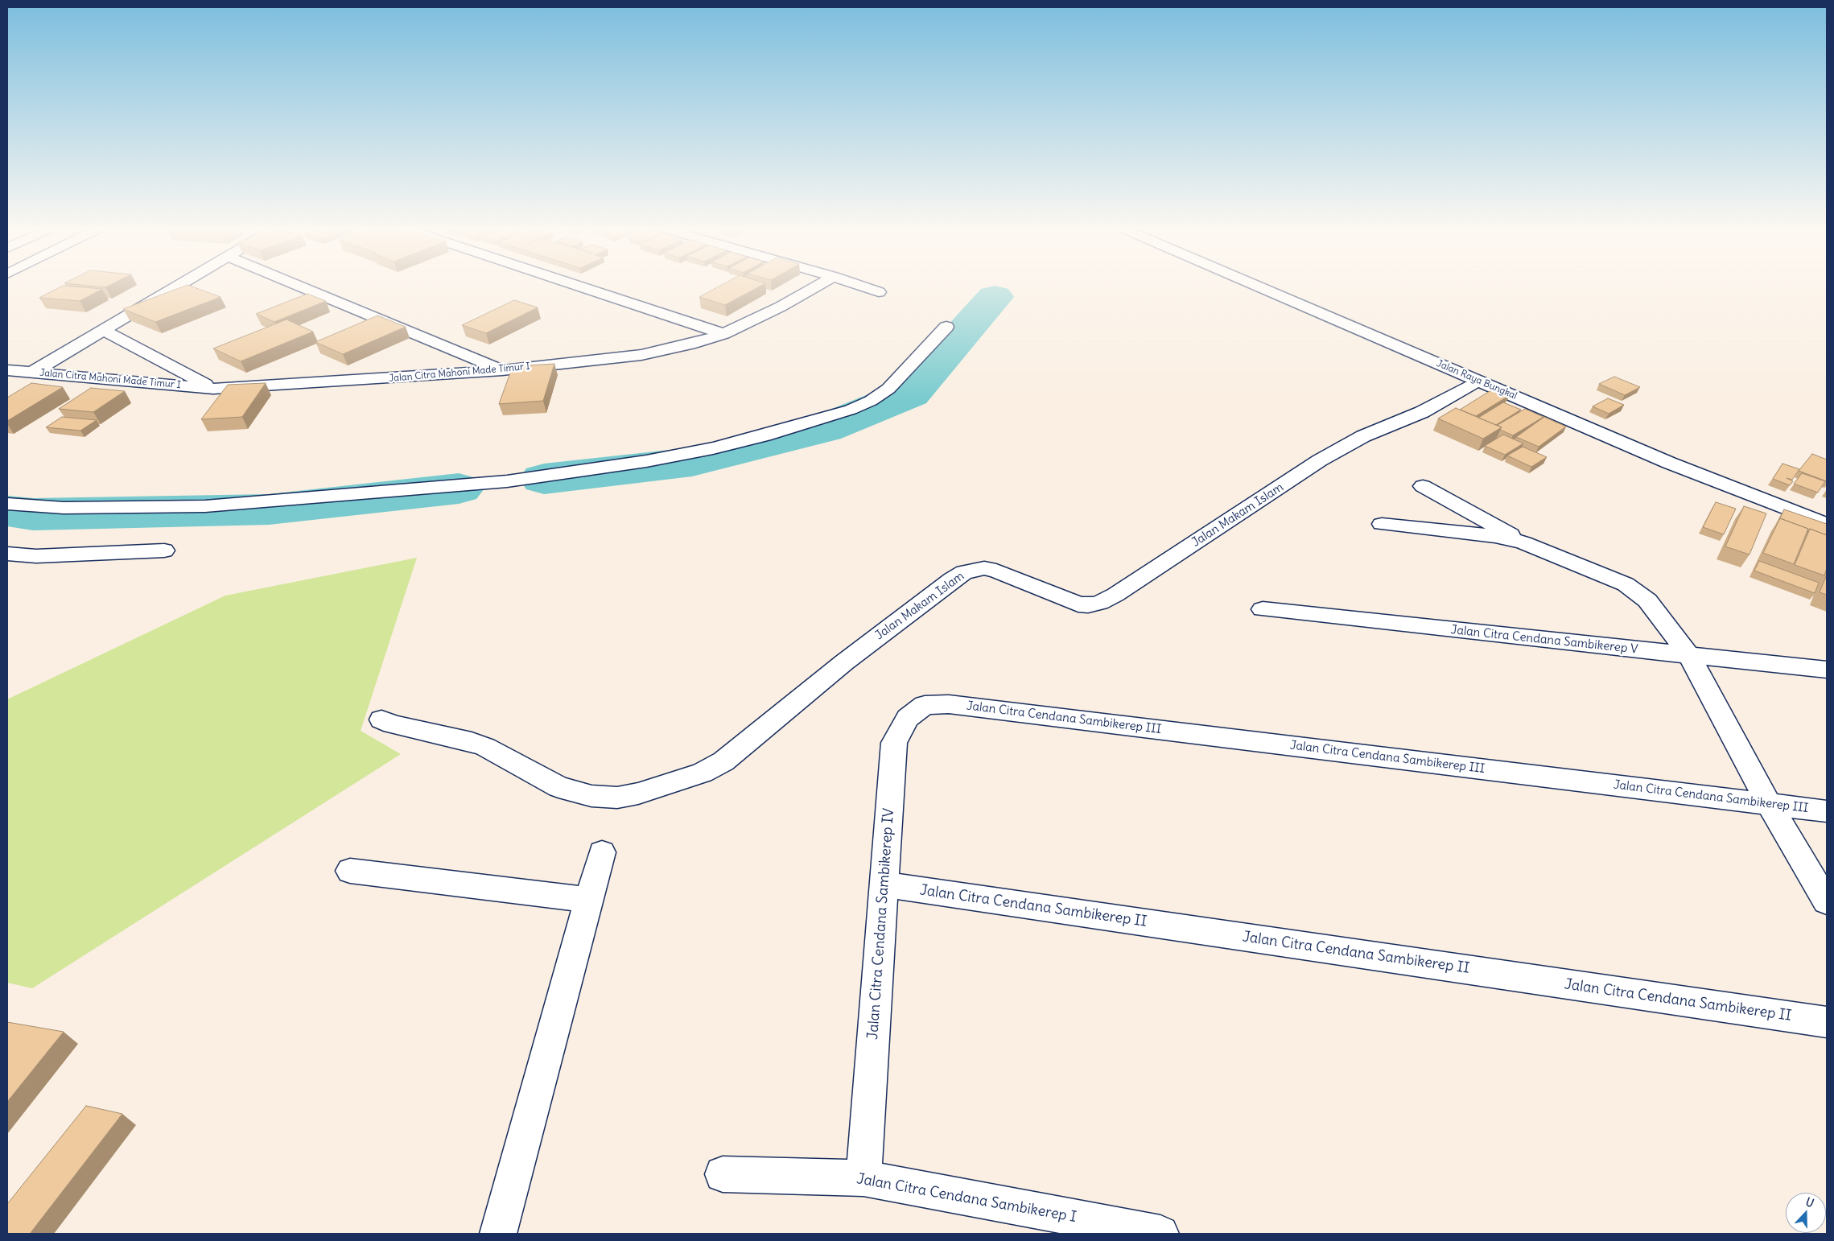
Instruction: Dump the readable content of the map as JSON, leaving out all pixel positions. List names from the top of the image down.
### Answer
{
  "streets": {
    "street": [
      "Jalan Citra Mahoni Made Timur I",
      "Jalan Raya Bungkal",
      "Jalan Makam Islam",
      "Jalan Citra Cendana Sambikerep V",
      "Jalan Citra Cendana Sambikerep III",
      "Jalan Citra Cendana Sambikerep II",
      "Jalan Citra Cendana Sambikerep IV",
      "Jalan Citra Cendana Sambikerep I"
    ]
  },
  "crossings": [
    ["Jalan Raya Bungkal", "Jalan Makam Islam"],
    ["Jalan Citra Cendana Sambikerep III", "Jalan Citra Cendana Sambikerep IV"],
    ["Jalan Citra Cendana Sambikerep II", "Jalan Citra Cendana Sambikerep IV"],
    ["Jalan Citra Cendana Sambikerep IV", "Jalan Citra Cendana Sambikerep I"]
  ],
  "north": "top"
}
